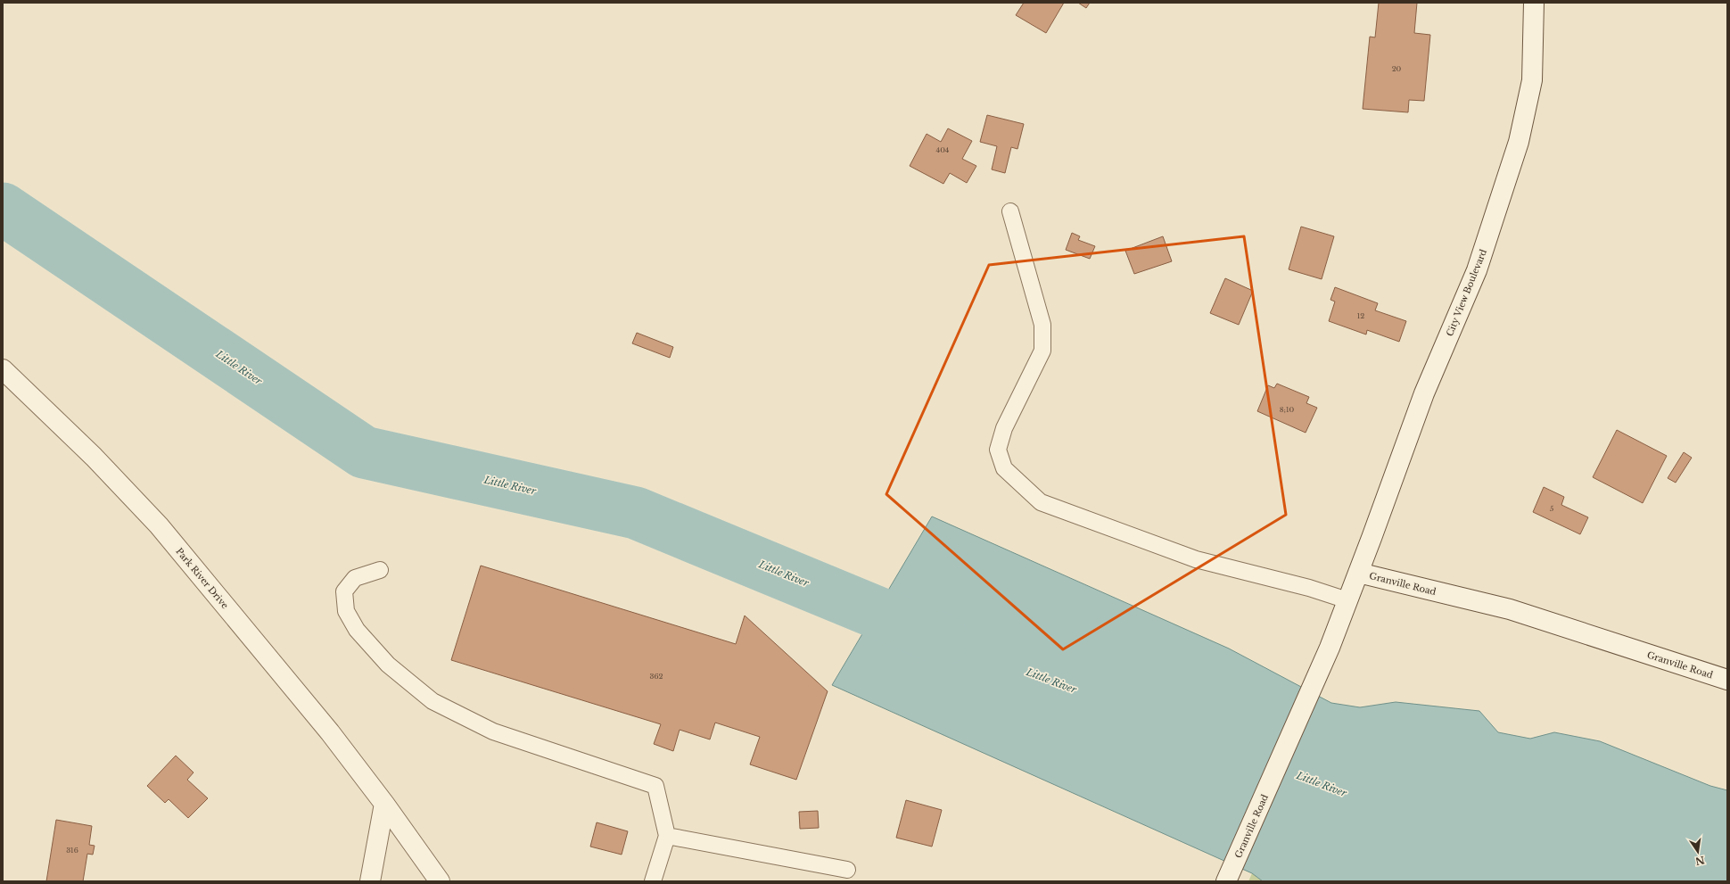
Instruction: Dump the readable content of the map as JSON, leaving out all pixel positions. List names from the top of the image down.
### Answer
{
  "streets": {
    "street": ["City View Boulevard", "Park River Drive", "Granville Road"]
  },
  "crossings": [
    ["City View Boulevard", "Granville Road"]
  ],
  "water": ["Little River"],
  "house_numbers": [
    "20",
    "404",
    "12",
    "8;10",
    "5",
    "362",
    "316"
  ],
  "north": "bottom"
}
